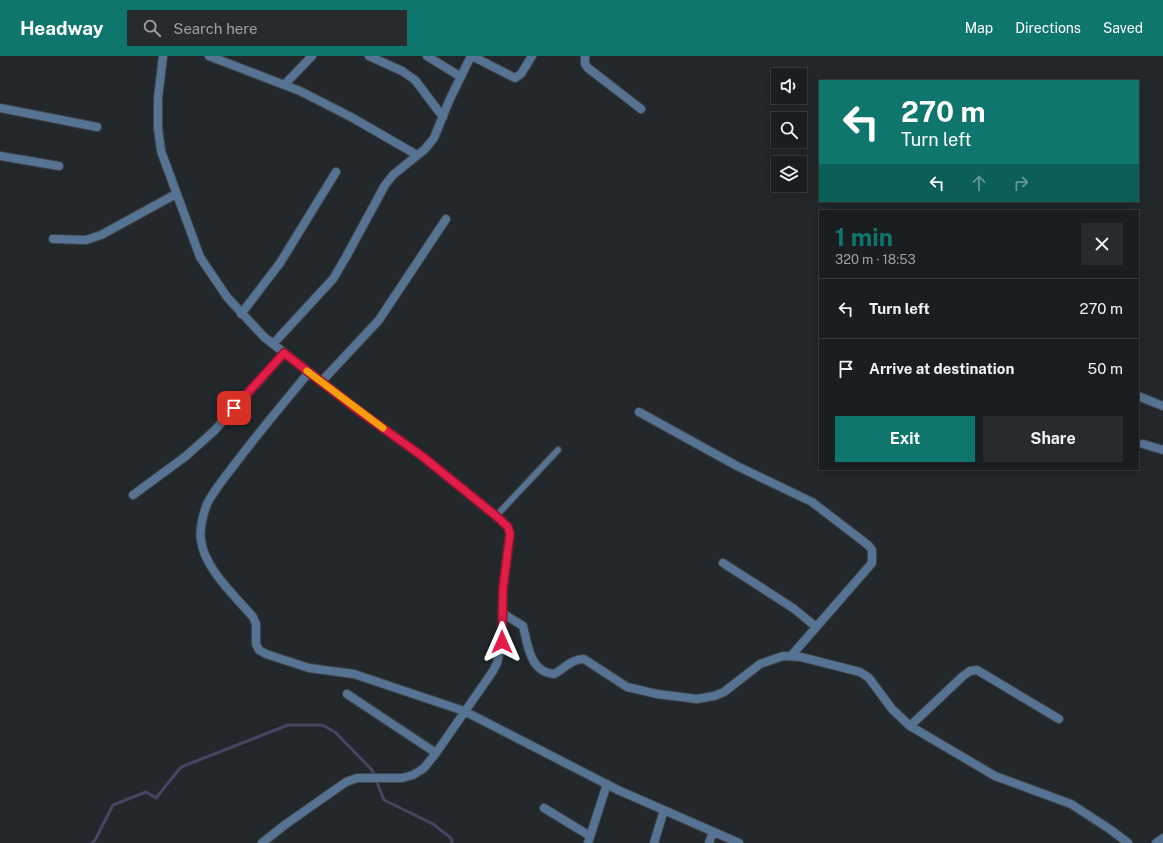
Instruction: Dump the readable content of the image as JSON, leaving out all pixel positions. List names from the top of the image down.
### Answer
{
  "page": {
    "header": "Headway",
    "search": "Search here",
    "nav": ["Map", "Directions", "Saved"],
    "turn": ["270 m", "Turn left"],
    "heading": ["1 min", "320 m · 18:53"],
    "list": [
      {
        "name": "Turn left",
        "value": "270 m"
      },
      {
        "name": "Arrive at destination",
        "value": "50 m"
      }
    ],
    "buttons": ["Exit", "Share"]
  }
}
